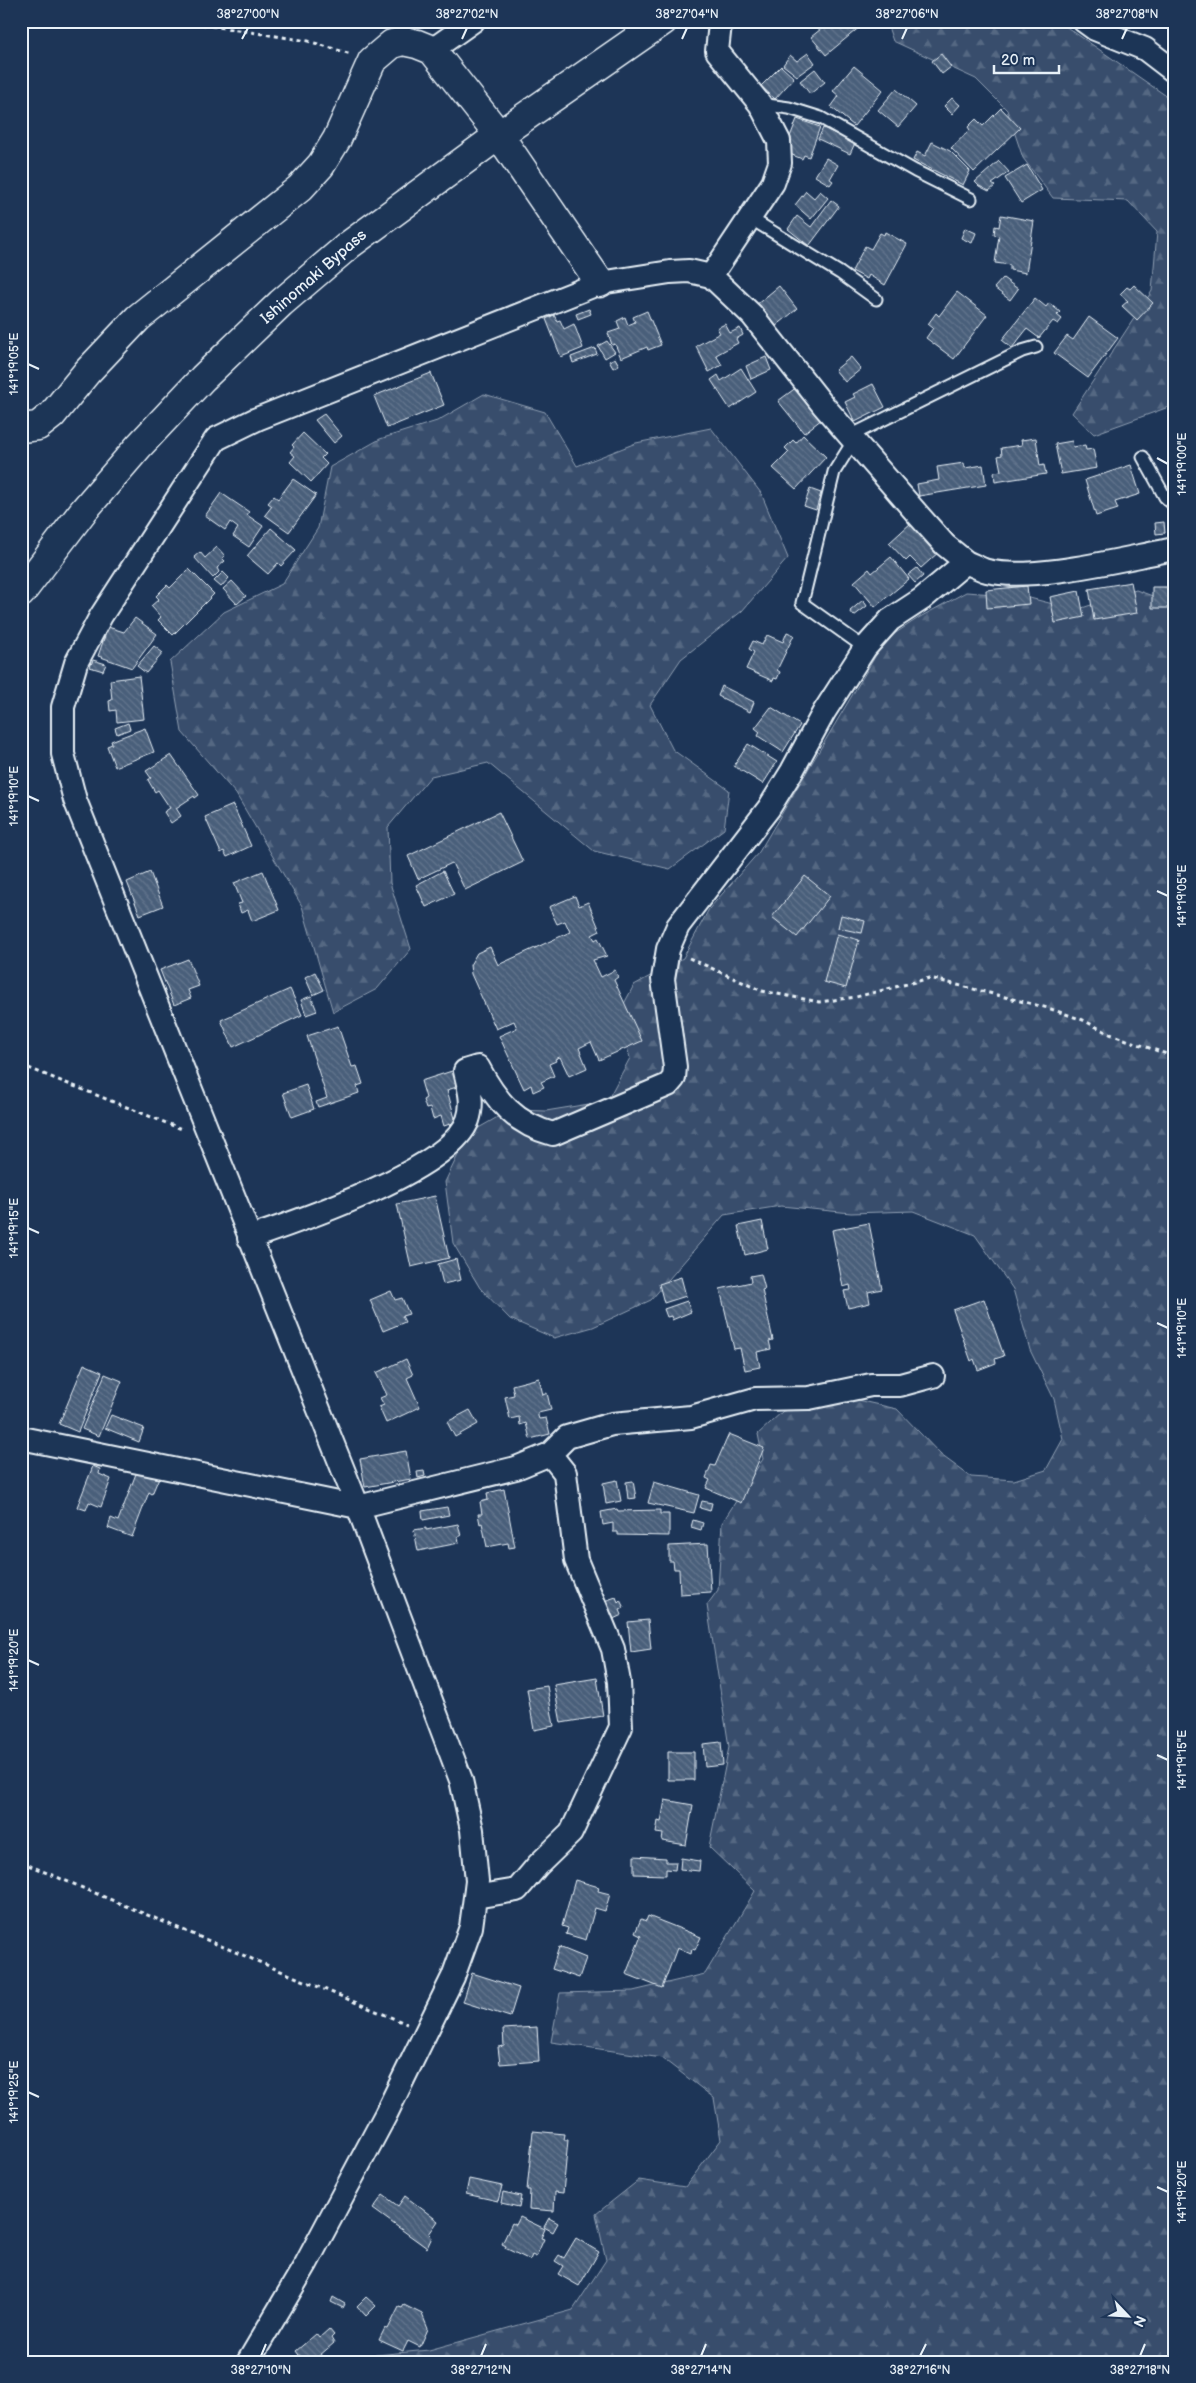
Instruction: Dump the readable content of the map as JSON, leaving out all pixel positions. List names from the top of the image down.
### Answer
{
  "streets": {
    "main road": ["Ishinomaki Bypass"]
  },
  "scale_bar": "20 m",
  "north": "bottom right",
  "coordinates": [
    "38°27'00\"N",
    "38°27'02\"N",
    "38°27'04\"N",
    "38°27'06\"N",
    "38°27'08\"N",
    "141°19'05\"E",
    "141°19'00\"E",
    "141°19'10\"E",
    "141°19'15\"E",
    "141°19'20\"E",
    "141°19'25\"E",
    "38°27'10\"N",
    "38°27'12\"N",
    "38°27'14\"N",
    "38°27'16\"N",
    "38°27'18\"N"
  ]
}
